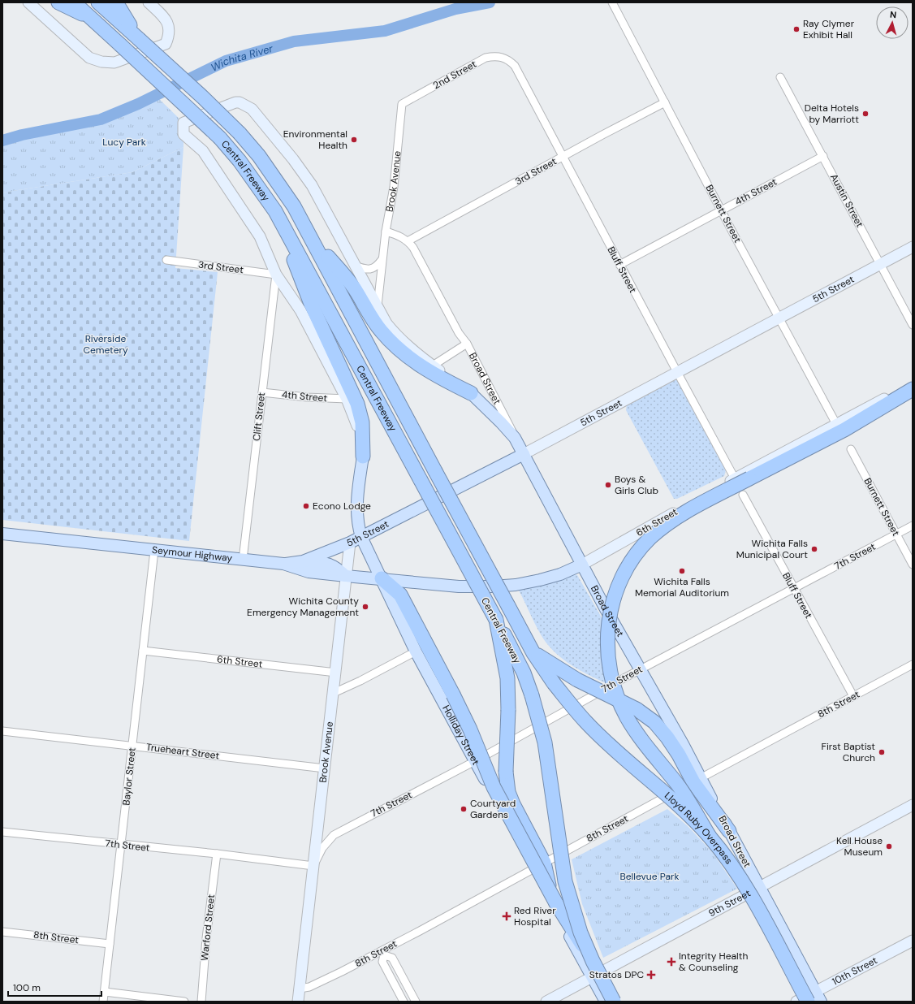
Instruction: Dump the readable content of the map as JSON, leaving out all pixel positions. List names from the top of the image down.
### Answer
{
  "streets": {
    "highway": ["Central Freeway", "Lloyd Ruby Overpass"],
    "main road": [
      "Brook Avenue",
      "5th Street",
      "Broad Street",
      "6th Street",
      "Seymour Highway",
      "Holliday Street",
      "9th Street",
      "10th Street"
    ],
    "street": [
      "2nd Street",
      "3rd Street",
      "4th Street",
      "Austin Street",
      "Burnett Street",
      "Bluff Street",
      "Clift Street",
      "7th Street",
      "8th Street",
      "Trueheart Street",
      "Baylor Street",
      "Warford Street"
    ]
  },
  "crossings": [
    ["2nd Street", "Brook Avenue"],
    ["2nd Street", "Bluff Street"],
    ["Central Freeway", "Lloyd Ruby Overpass"],
    ["3rd Street", "Burnett Street"],
    ["3rd Street", "Bluff Street"],
    ["3rd Street", "Broad Street"],
    ["3rd Street", "Clift Street"],
    ["Brook Avenue", "5th Street"],
    ["Brook Avenue", "Broad Street"],
    ["Brook Avenue", "6th Street"],
    ["Brook Avenue", "Seymour Highway"],
    ["Brook Avenue", "7th Street"],
    ["Brook Avenue", "8th Street"],
    ["Brook Avenue", "Holliday Street"],
    ["Brook Avenue", "Trueheart Street"],
    ["4th Street", "Austin Street"],
    ["4th Street", "Burnett Street"],
    ["4th Street", "Bluff Street"],
    ["4th Street", "Clift Street"],
    ["Austin Street", "5th Street"],
    ["Burnett Street", "5th Street"],
    ["Burnett Street", "6th Street"],
    ["Burnett Street", "7th Street"],
    ["Bluff Street", "5th Street"],
    ["Bluff Street", "6th Street"],
    ["Bluff Street", "7th Street"],
    ["Bluff Street", "8th Street"],
    ["5th Street", "Broad Street"],
    ["5th Street", "Seymour Highway"],
    ["5th Street", "Holliday Street"],
    ["Broad Street", "6th Street"],
    ["Broad Street", "7th Street"],
    ["Broad Street", "8th Street"],
    ["Broad Street", "Lloyd Ruby Overpass"],
    ["Broad Street", "9th Street"],
    ["Broad Street", "10th Street"],
    ["Clift Street", "Seymour Highway"],
    ["6th Street", "Seymour Highway"],
    ["6th Street", "Holliday Street"],
    ["6th Street", "Baylor Street"],
    ["Seymour Highway", "Holliday Street"],
    ["Seymour Highway", "Baylor Street"],
    ["7th Street", "Holliday Street"],
    ["7th Street", "Baylor Street"],
    ["7th Street", "Warford Street"],
    ["8th Street", "Holliday Street"],
    ["8th Street", "Baylor Street"],
    ["Trueheart Street", "Baylor Street"],
    ["Lloyd Ruby Overpass", "10th Street"]
  ],
  "water": ["Wichita River"],
  "parks": ["Lucy Park", "Riverside Cemetery", "Bellevue Park"],
  "places": {
    "other": [
      "Ray Clymer Exhibit Hall",
      "Delta Hotels by Marriott",
      "Environmental Health",
      "Boys & Girls Club",
      "Econo Lodge",
      "Wichita Falls Municipal Court",
      "Wichita Falls Memorial Auditorium",
      "Wichita County Emergency Management",
      "First Baptist Church",
      "Courtyard Gardens",
      "Kell House Museum"
    ],
    "health": ["Red River Hospital", "Integrity Health & Counseling", "Stratos DPC"]
  },
  "scale_bar": "100 m",
  "north": "top"
}
